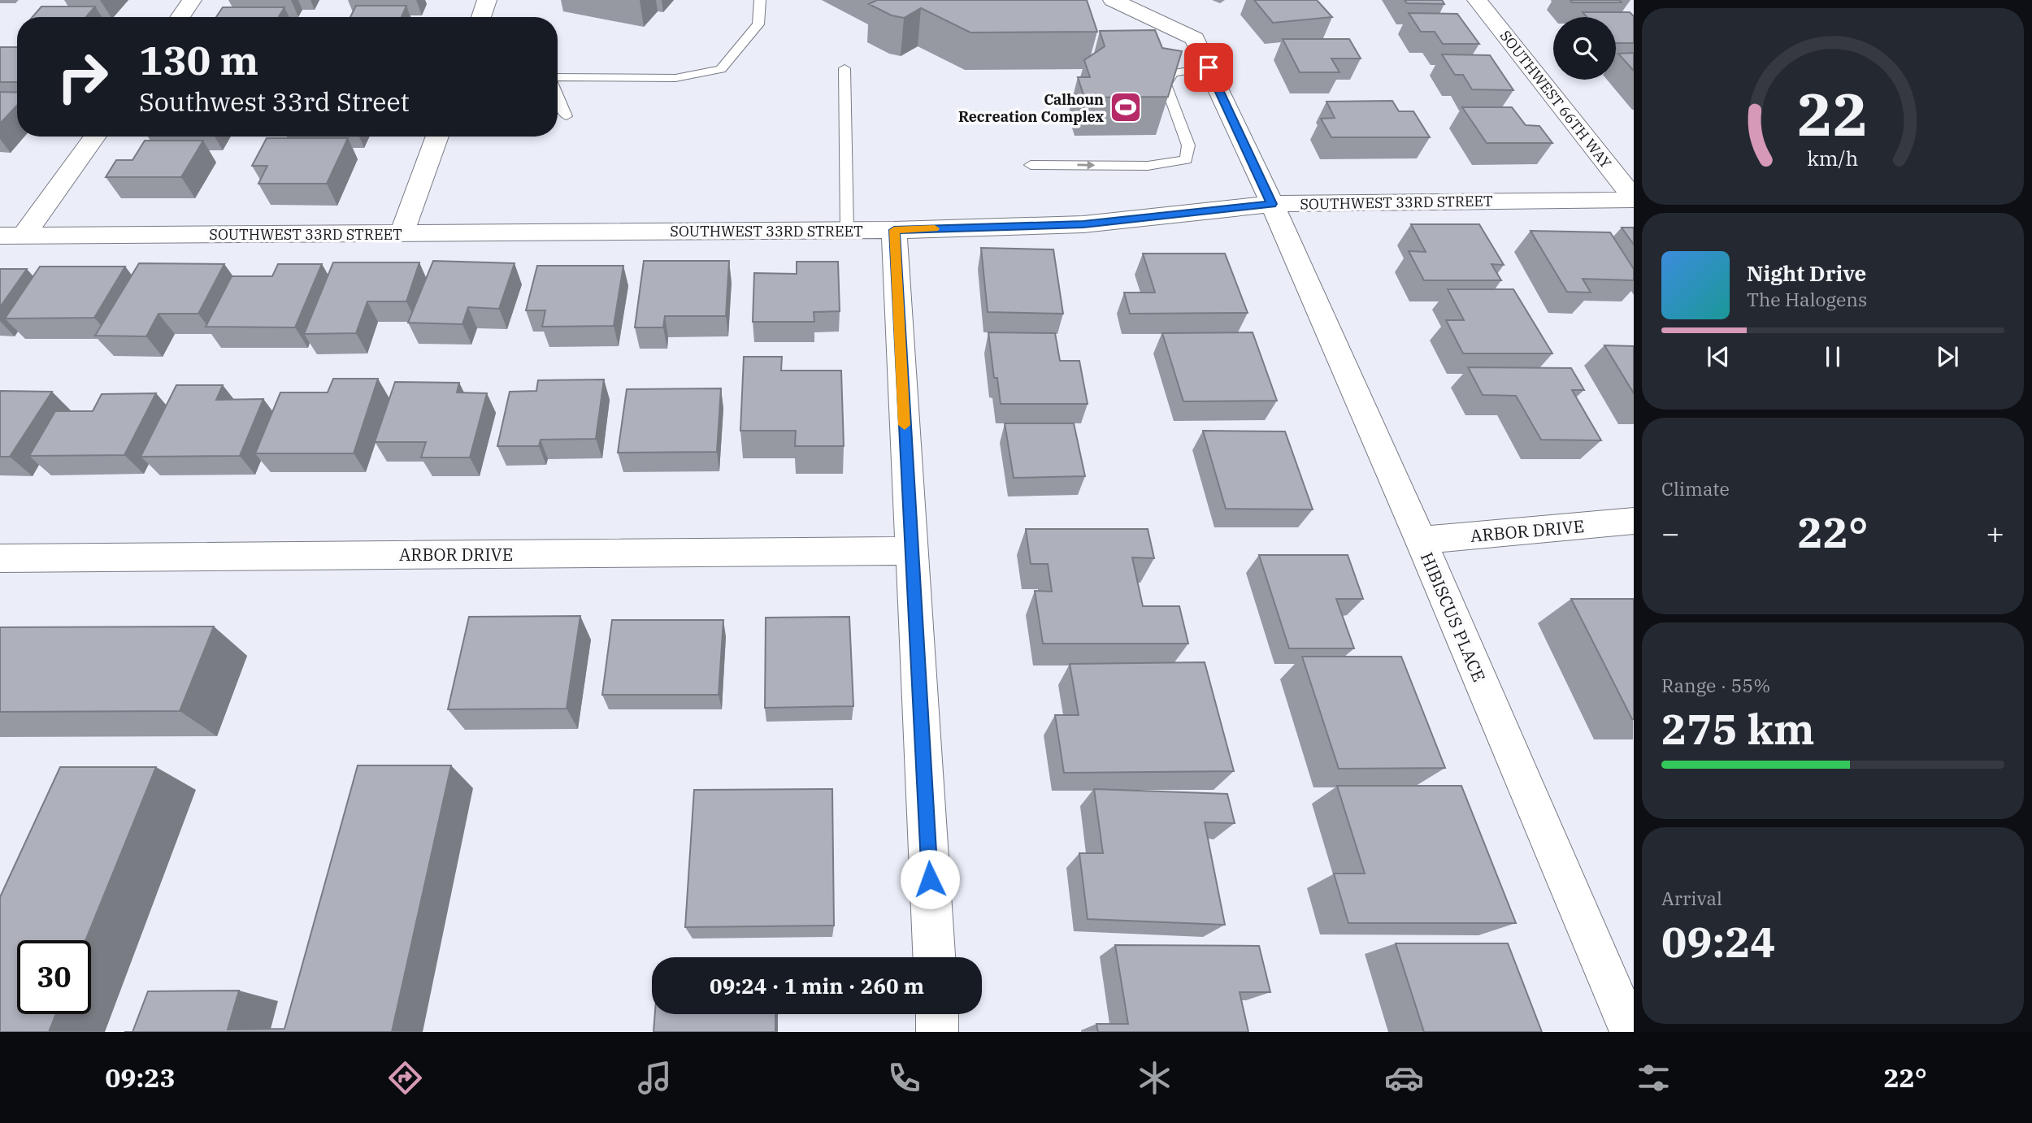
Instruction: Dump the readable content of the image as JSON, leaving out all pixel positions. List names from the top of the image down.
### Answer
{
  "streets": {
    "street": [
      "SOUTHWEST 66TH WAY",
      "SOUTHWEST 33RD STREET",
      "ARBOR DRIVE",
      "HIBISCUS PLACE"
    ]
  },
  "crossings": [
    ["SOUTHWEST 66TH WAY", "SOUTHWEST 33RD STREET"],
    ["SOUTHWEST 33RD STREET", "HIBISCUS PLACE"],
    ["ARBOR DRIVE", "HIBISCUS PLACE"]
  ],
  "places": {
    "sports": ["Calhoun Recreation Complex"]
  },
  "page": {
    "turn": ["130 m", "Southwest 33rd Street"],
    "song": ["Night Drive", "The Halogens"],
    "tile": [
      "Climate",
      ["Range · 55%", "275 km"],
      ["Arrival", "09:24"]
    ],
    "heat": ["−", "22°", "+"],
    "limit": "30",
    "trip": "09:24 · 1 min · 260 m",
    "tabs": ["09:23", "22°"],
    "gauge": ["22", "km/h"]
  }
}
